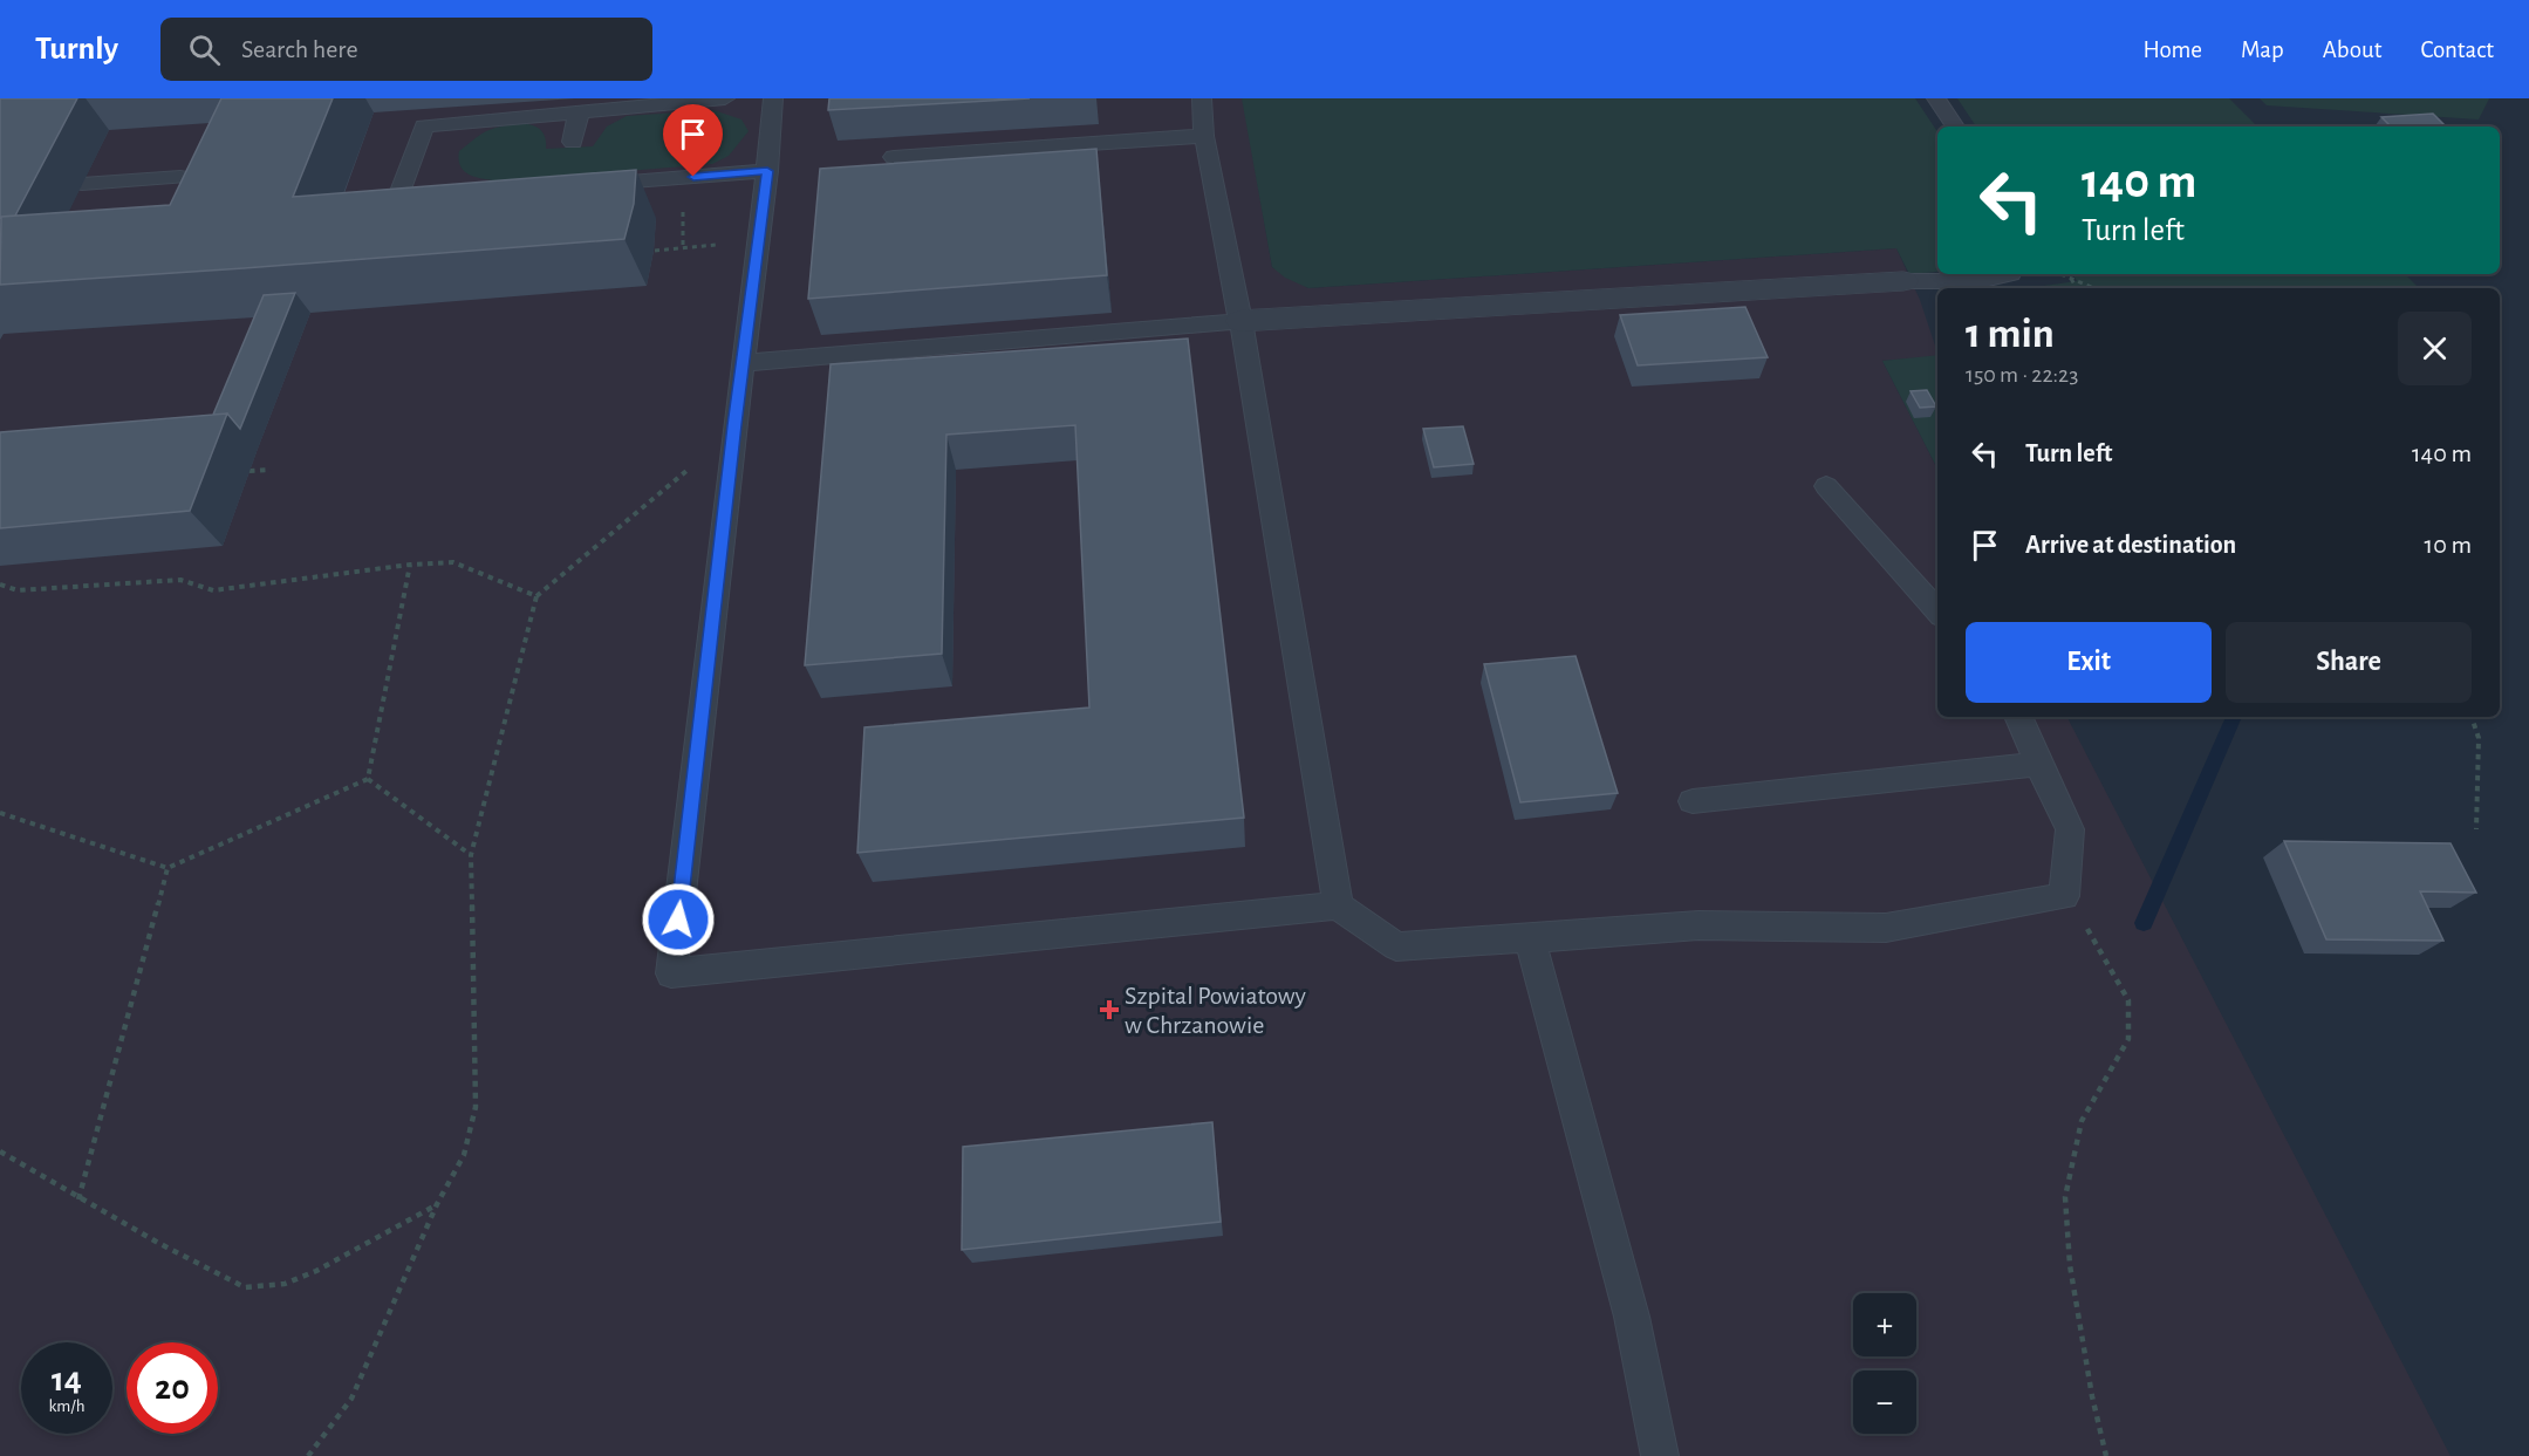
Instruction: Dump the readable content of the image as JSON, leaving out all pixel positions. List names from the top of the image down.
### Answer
{
  "places": {
    "health": ["Szpital Powiatowy w Chrzanowie"]
  },
  "page": {
    "header": "Turnly",
    "search": "Search here",
    "nav": [
      "Home",
      "Map",
      "About",
      "Contact"
    ],
    "turn": ["140 m", "Turn left"],
    "heading": ["1 min", "150 m · 22:23"],
    "list": [
      {
        "name": "Turn left",
        "value": "140 m"
      },
      {
        "name": "Arrive at destination",
        "value": "10 m"
      }
    ],
    "buttons": ["Exit", "Share"],
    "map_buttons": ["+", "−"],
    "speed": "14 km/h",
    "limit": "20"
  }
}
